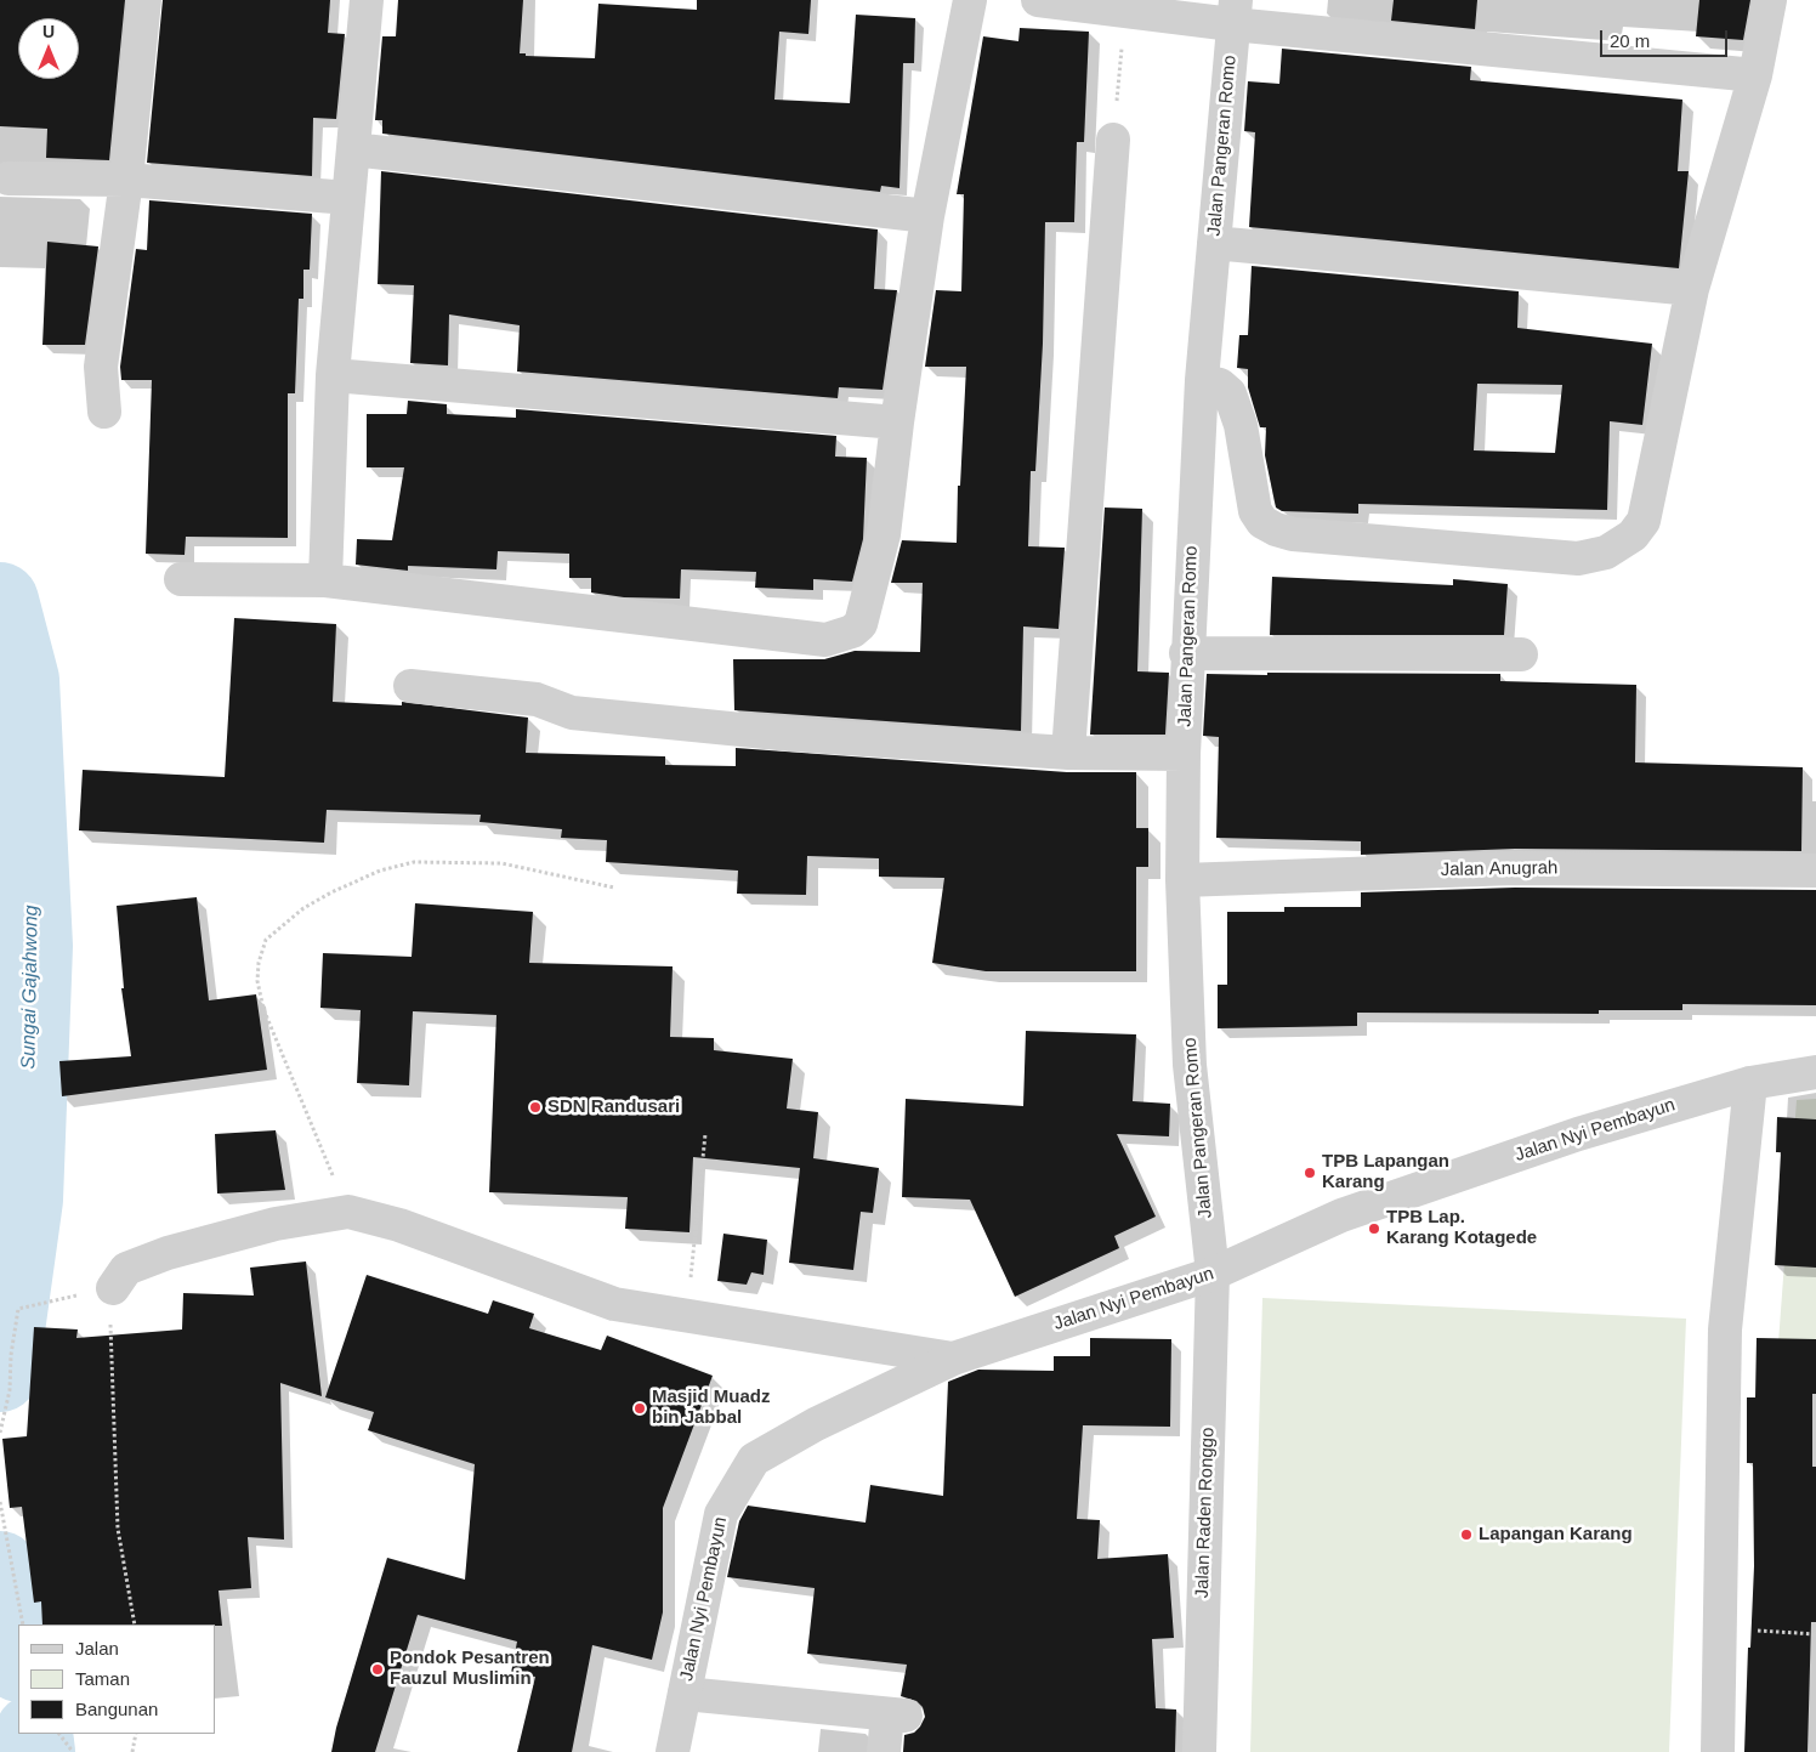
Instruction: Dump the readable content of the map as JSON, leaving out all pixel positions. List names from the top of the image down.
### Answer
{
  "streets": {
    "street": [
      "Jalan Pangeran Romo",
      "Jalan Anugrah",
      "Jalan Nyi Pembayun",
      "Jalan Raden Ronggo"
    ]
  },
  "crossings": [
    ["Jalan Pangeran Romo", "Jalan Anugrah"],
    ["Jalan Pangeran Romo", "Jalan Nyi Pembayun"],
    ["Jalan Pangeran Romo", "Jalan Raden Ronggo"],
    ["Jalan Nyi Pembayun", "Jalan Raden Ronggo"]
  ],
  "water": ["Sungai Gajahwong"],
  "places": [
    "SDN Randusari",
    "TPB Lapangan Karang",
    "TPB Lap. Karang Kotagede",
    "Masjid Muadz bin Jabbal",
    "Lapangan Karang",
    "Pondok Pesantren Fauzul Muslimin"
  ],
  "legend": ["Jalan", "Taman", "Bangunan"],
  "scale_bar": "20 m",
  "north": "top"
}
